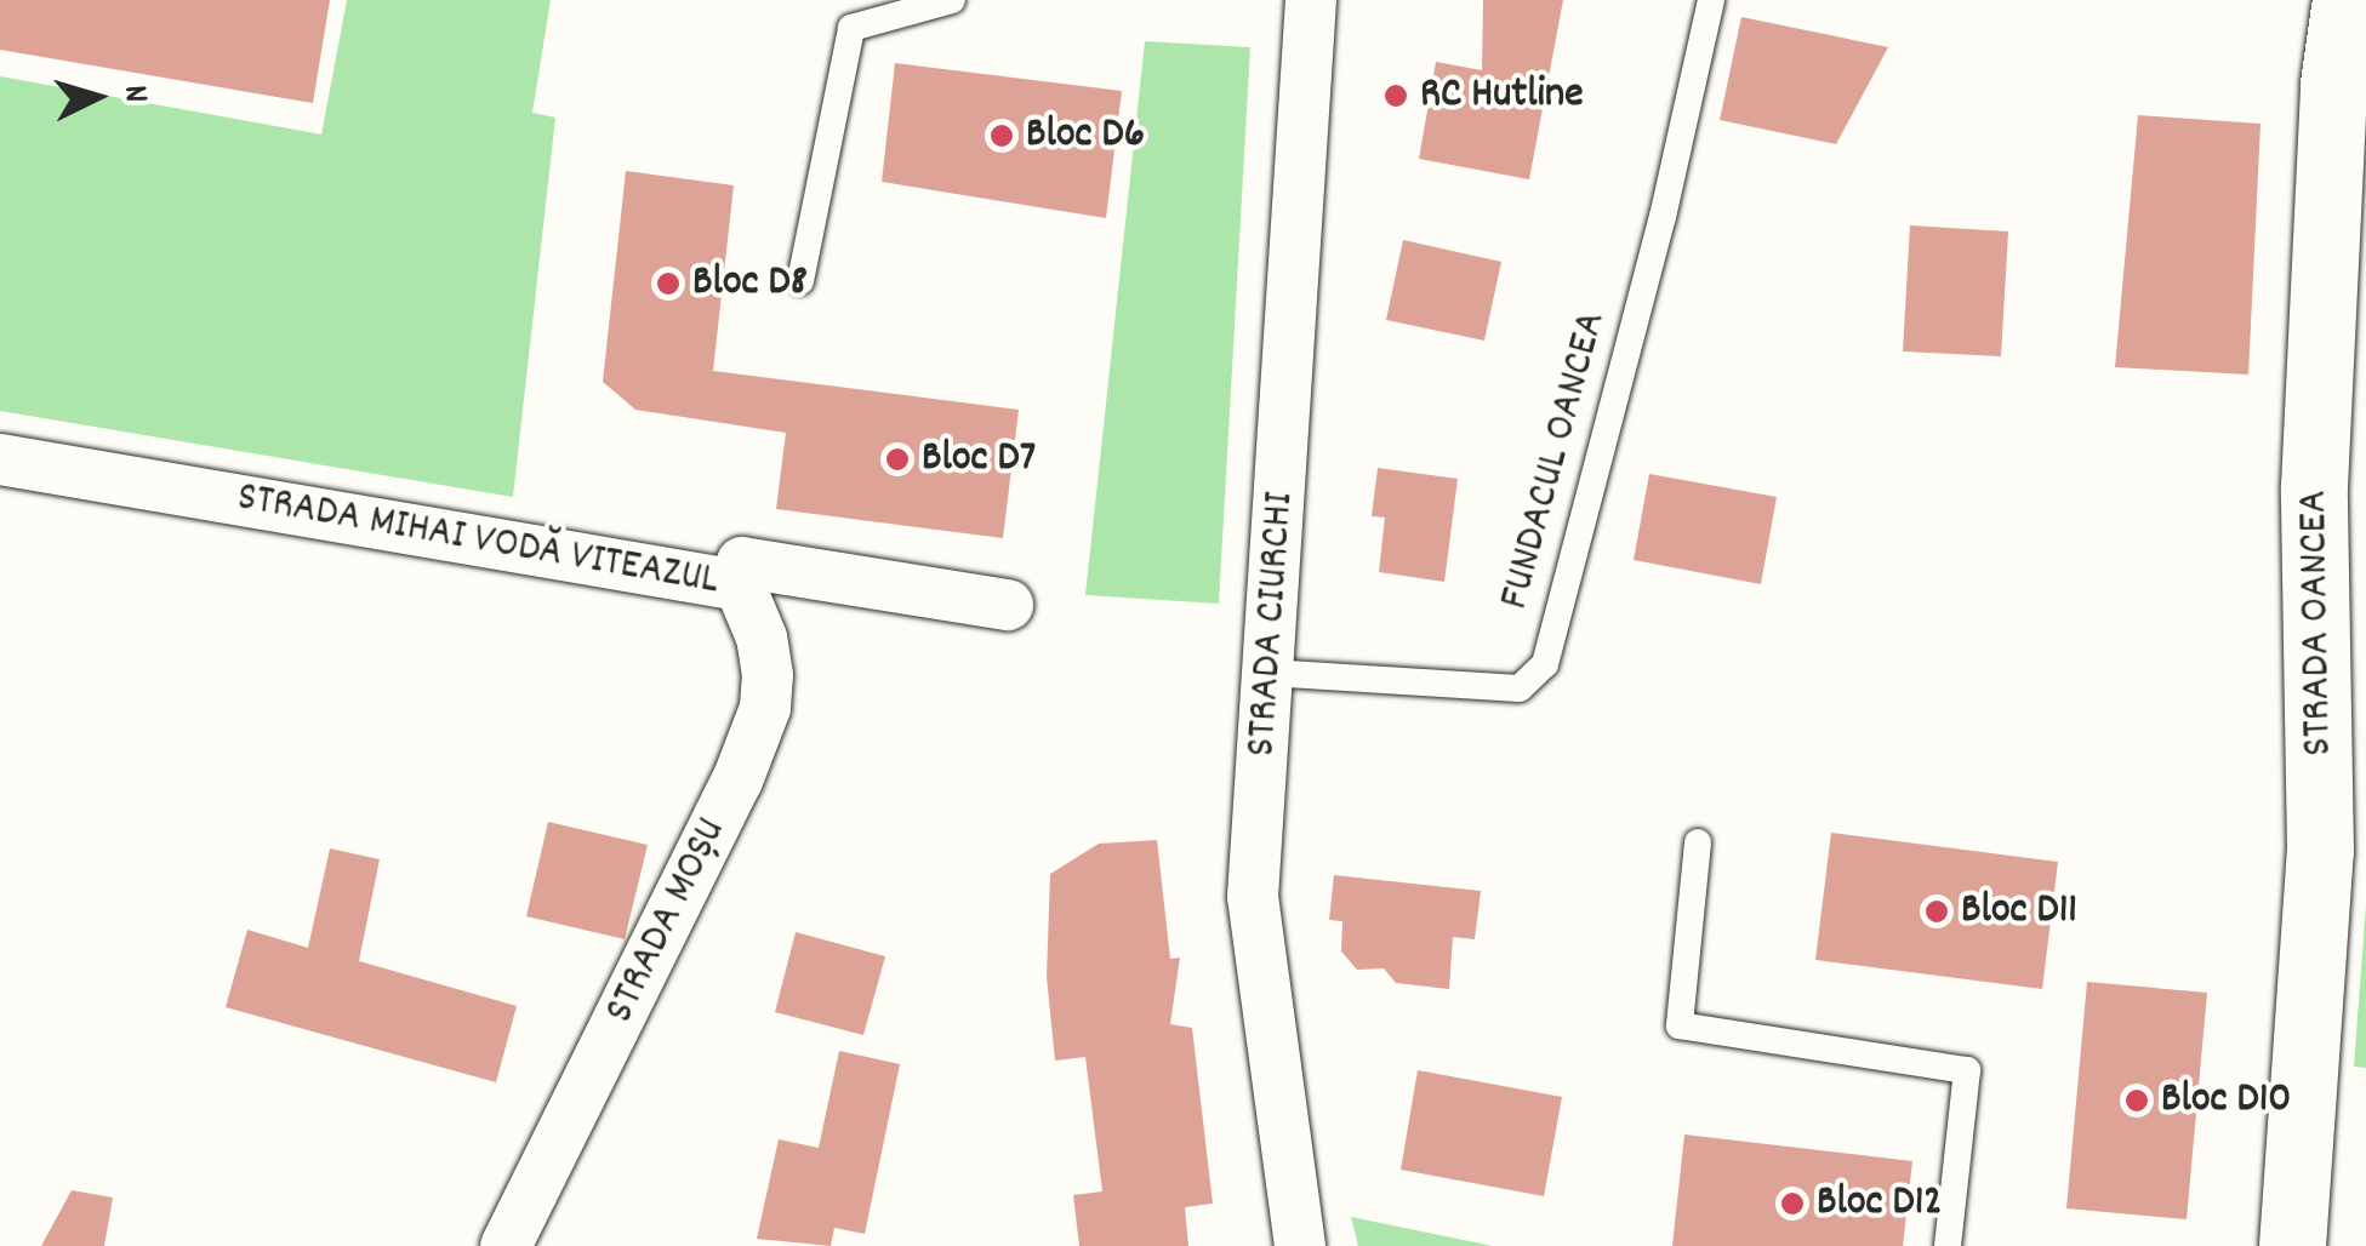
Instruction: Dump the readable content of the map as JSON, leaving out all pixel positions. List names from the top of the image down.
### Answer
{
  "streets": {
    "street": [
      "STRADA MIHAI VODĂ VITEAZUL",
      "STRADA OANCEA",
      "STRADA CIURCHI",
      "STRADA MOȘU"
    ],
    "lane": ["FUNDACUL OANCEA"]
  },
  "crossings": [
    ["FUNDACUL OANCEA", "STRADA CIURCHI"],
    ["STRADA MIHAI VODĂ VITEAZUL", "STRADA MOȘU"]
  ],
  "places": [
    "RC Hutline",
    "Bloc D6",
    "Bloc D8",
    "Bloc D7",
    "Bloc D11",
    "Bloc D10",
    "Bloc D12"
  ],
  "north": "right"
}
